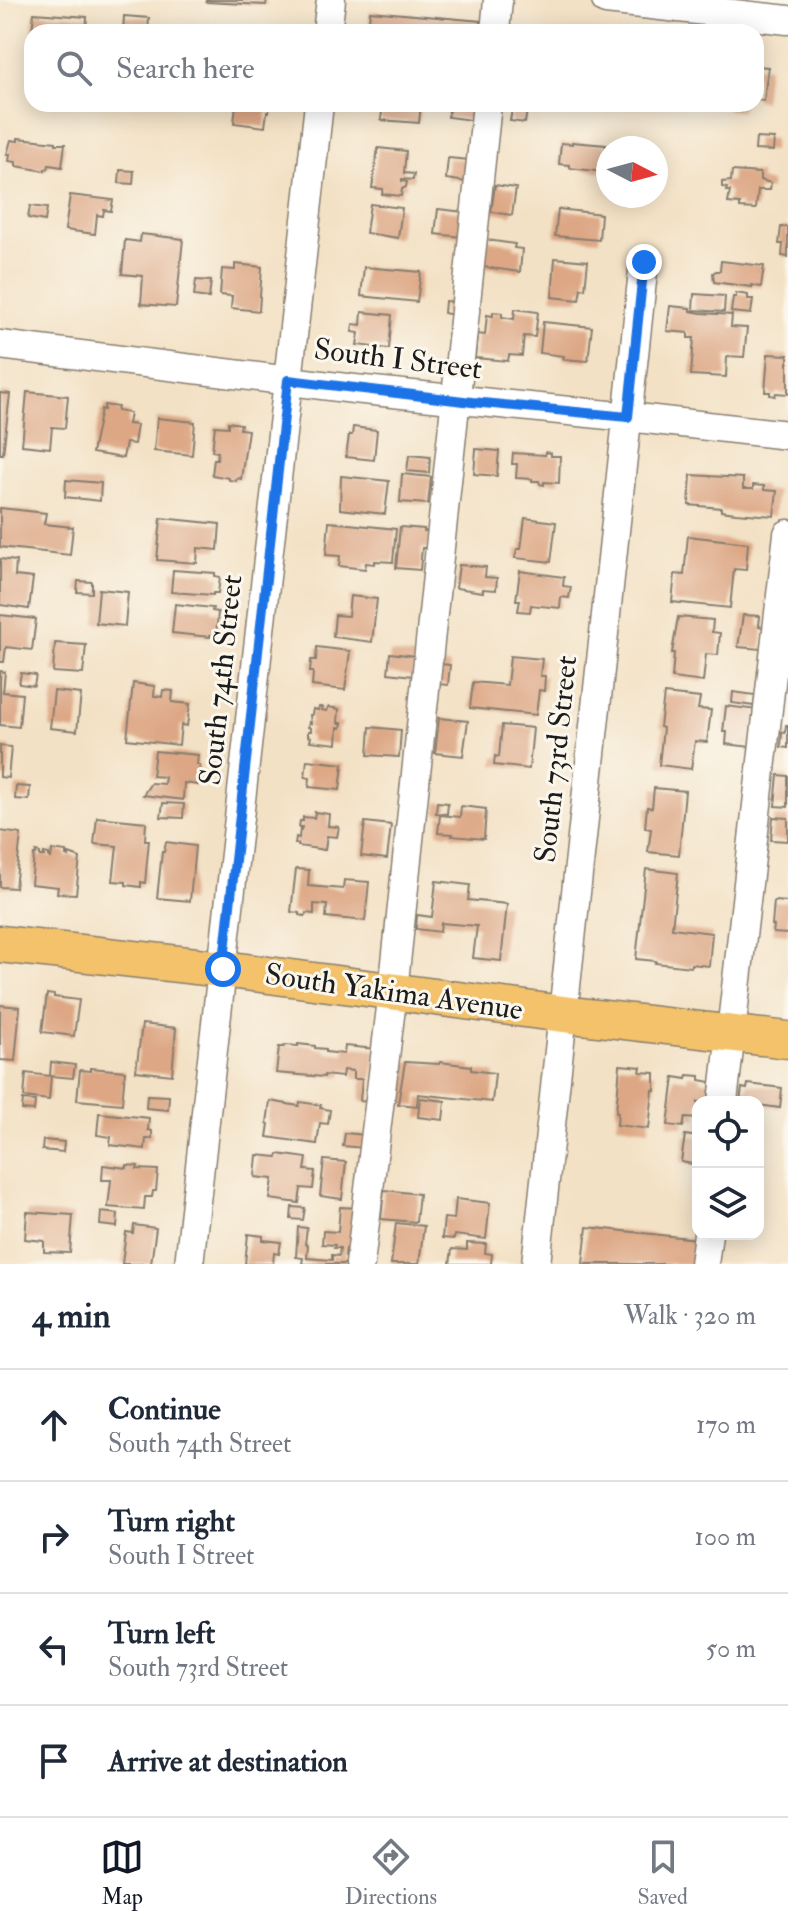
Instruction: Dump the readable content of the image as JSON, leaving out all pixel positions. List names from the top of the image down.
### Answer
{
  "streets": {
    "main road": ["South Yakima Avenue"],
    "street": ["South I Street", "South 74th Street", "South 73rd Street"]
  },
  "crossings": [
    ["South I Street", "South 74th Street"],
    ["South I Street", "South 73rd Street"],
    ["South 74th Street", "South Yakima Avenue"],
    ["South 73rd Street", "South Yakima Avenue"]
  ],
  "north": "right",
  "page": {
    "search": "Search here",
    "heading": ["4 min", "Walk · 320 m"],
    "list": [
      ["Continue", "South 74th Street", "170 m"],
      ["Turn right", "South I Street", "100 m"],
      ["Turn left", "South 73rd Street", "50 m"],
      "Arrive at destination"
    ],
    "nav": ["Map", "Directions", "Saved"]
  }
}
